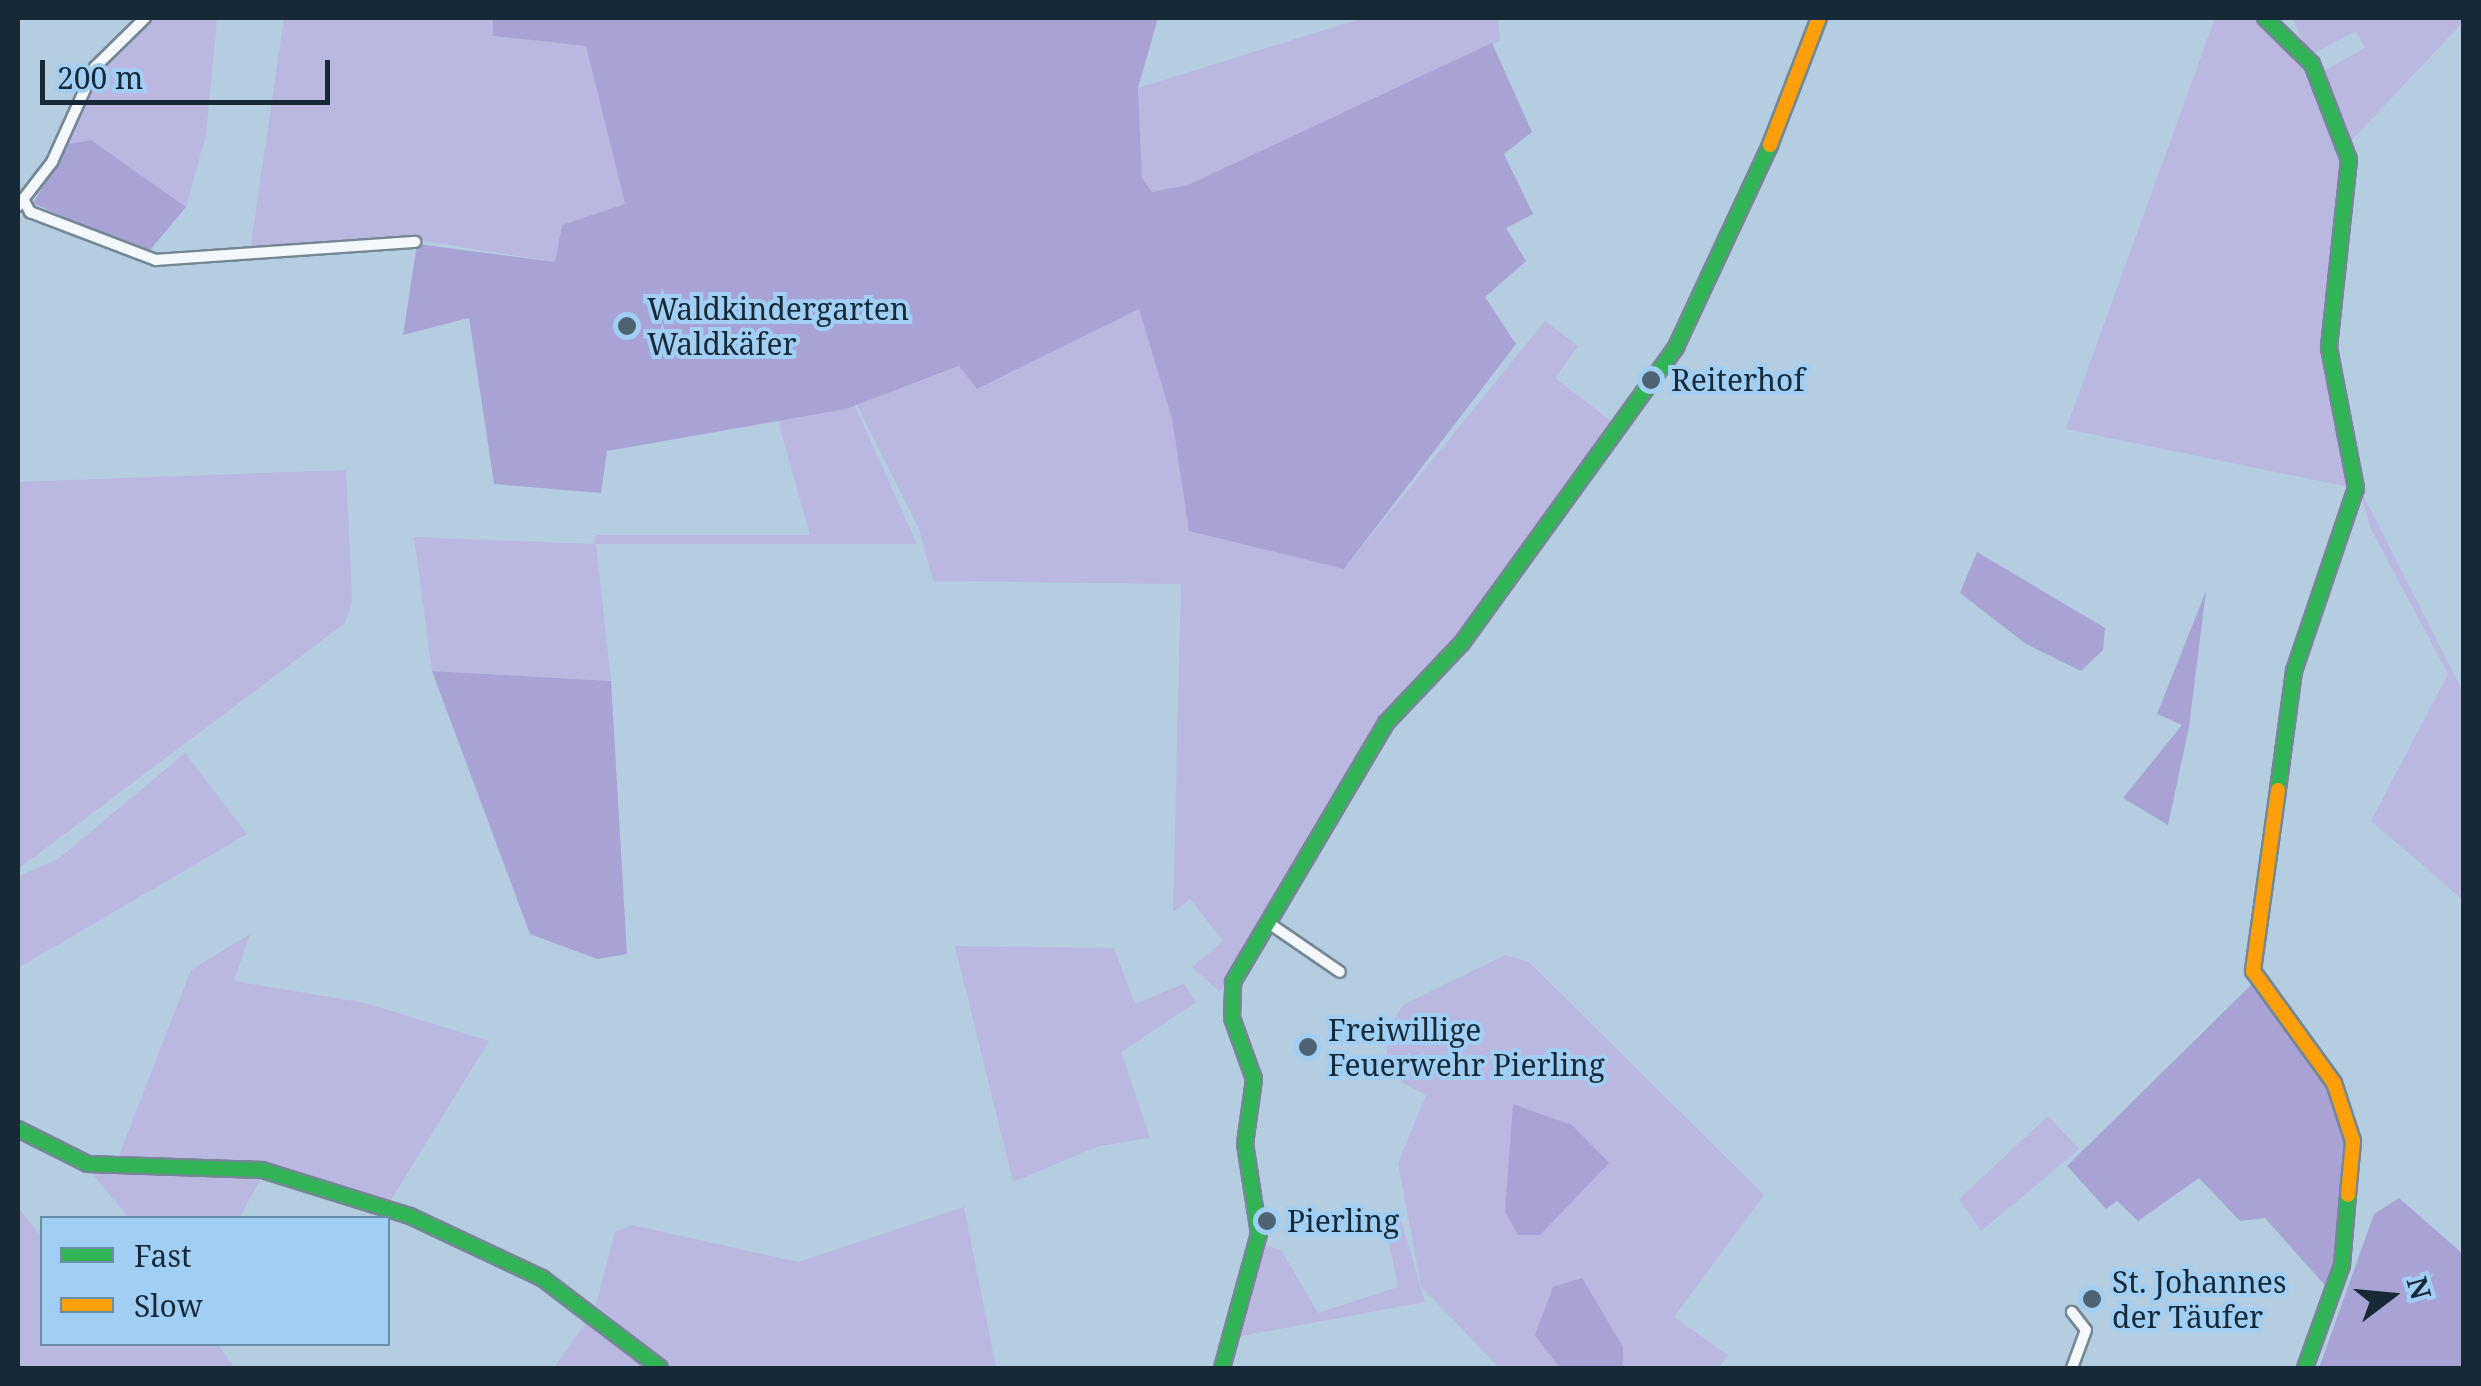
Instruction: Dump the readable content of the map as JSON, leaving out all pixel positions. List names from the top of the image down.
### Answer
{
  "places": [
    "Waldkindergarten Waldkäfer",
    "Reiterhof",
    "Freiwillige Feuerwehr Pierling",
    "Pierling",
    "St. Johannes der Täufer"
  ],
  "legend": ["Fast", "Slow"],
  "scale_bar": "200 m",
  "north": "right"
}
